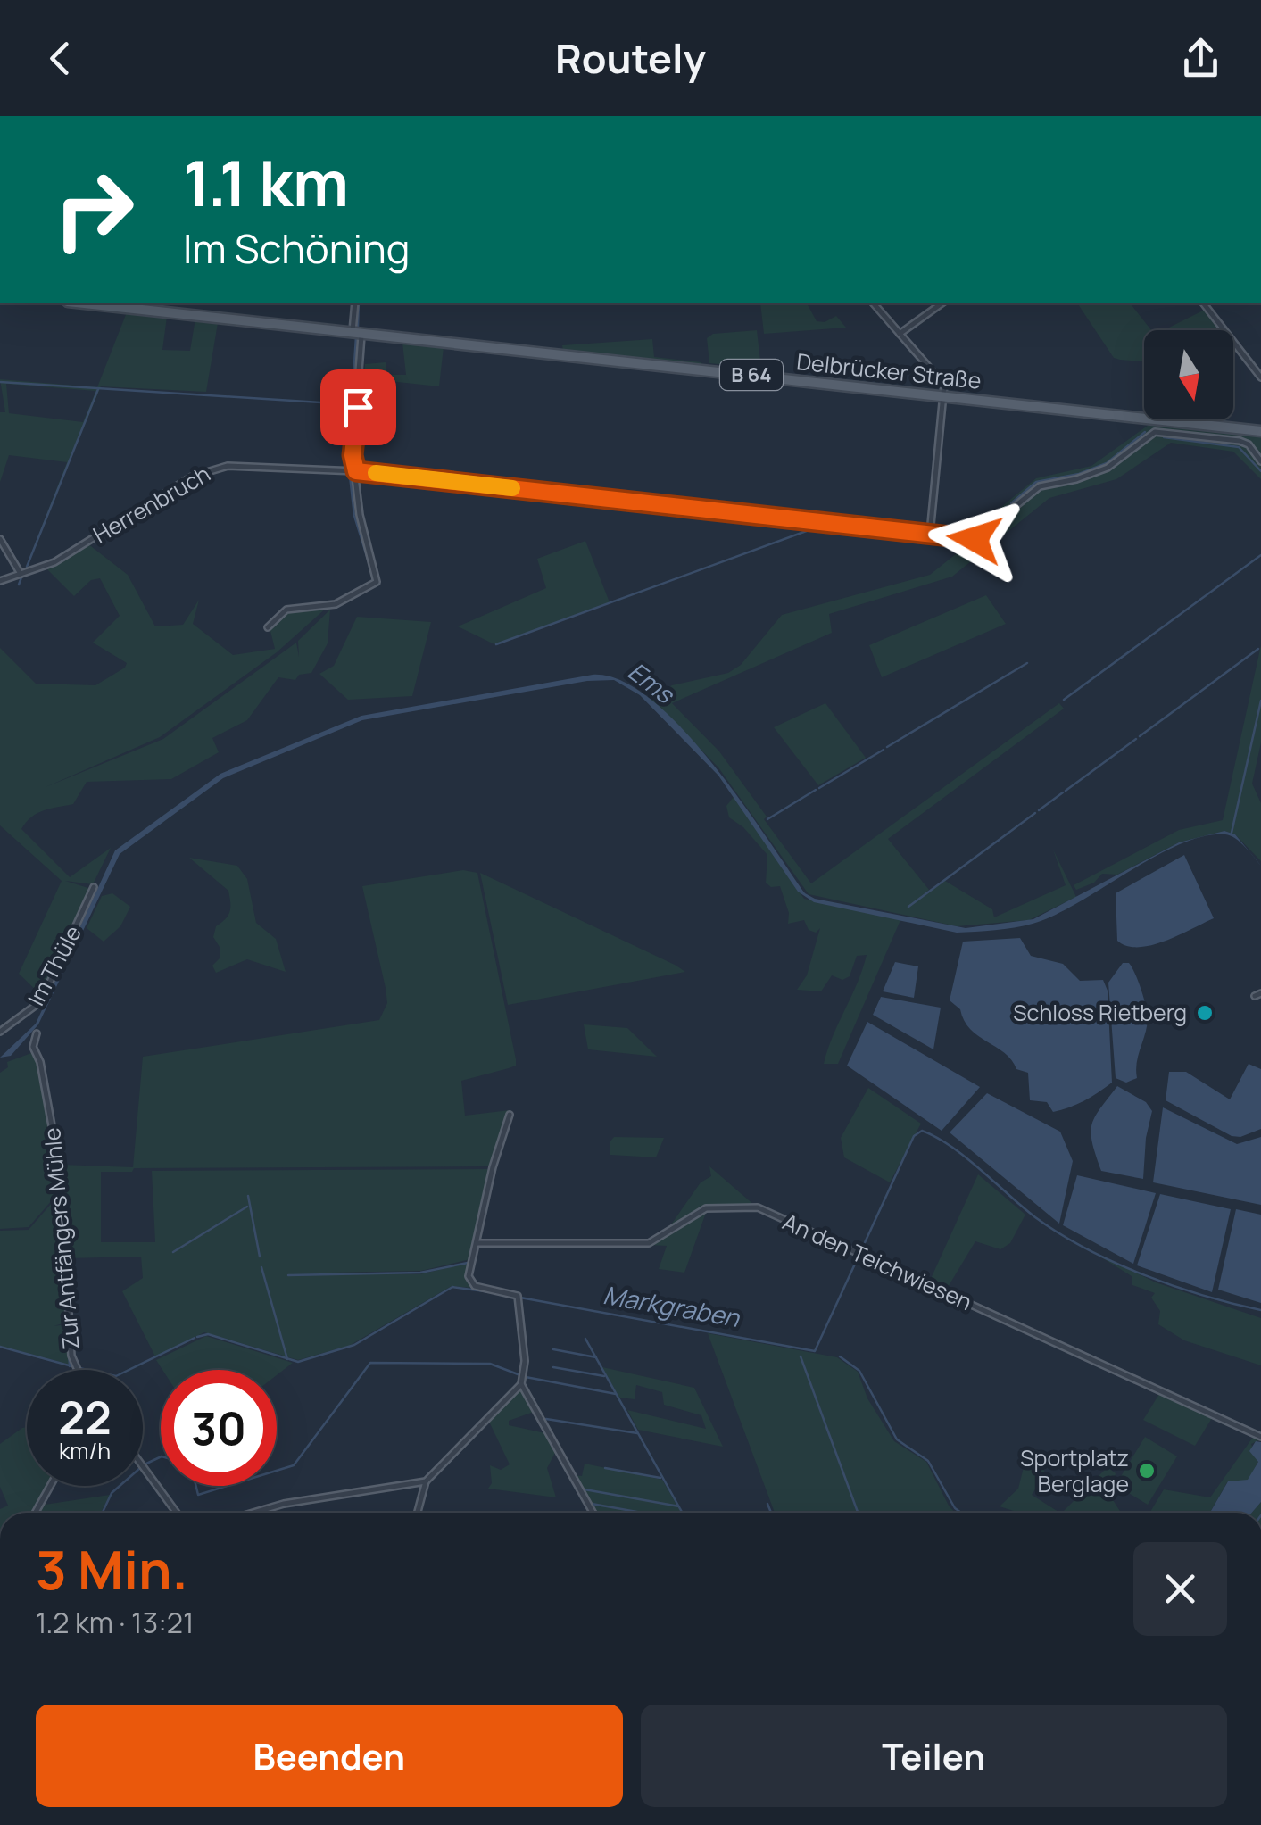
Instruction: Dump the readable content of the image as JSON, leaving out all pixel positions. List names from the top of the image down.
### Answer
{
  "streets": {
    "main road": ["Delbrücker Straße", "B 64"],
    "street": [
      "Herrenbruch",
      "Im Thüle",
      "Zur Antfängers Mühle",
      "An den Teichwiesen"
    ]
  },
  "water": ["Ems", "Markgraben"],
  "places": ["Schloss Rietberg", "Sportplatz Berglage"],
  "north": "bottom",
  "page": {
    "header": "Routely",
    "turn": ["1.1 km", "Im Schöning"],
    "speed": "22 km/h",
    "limit": "30",
    "heading": ["3 Min.", "1.2 km · 13:21"],
    "buttons": ["Beenden", "Teilen"]
  }
}
